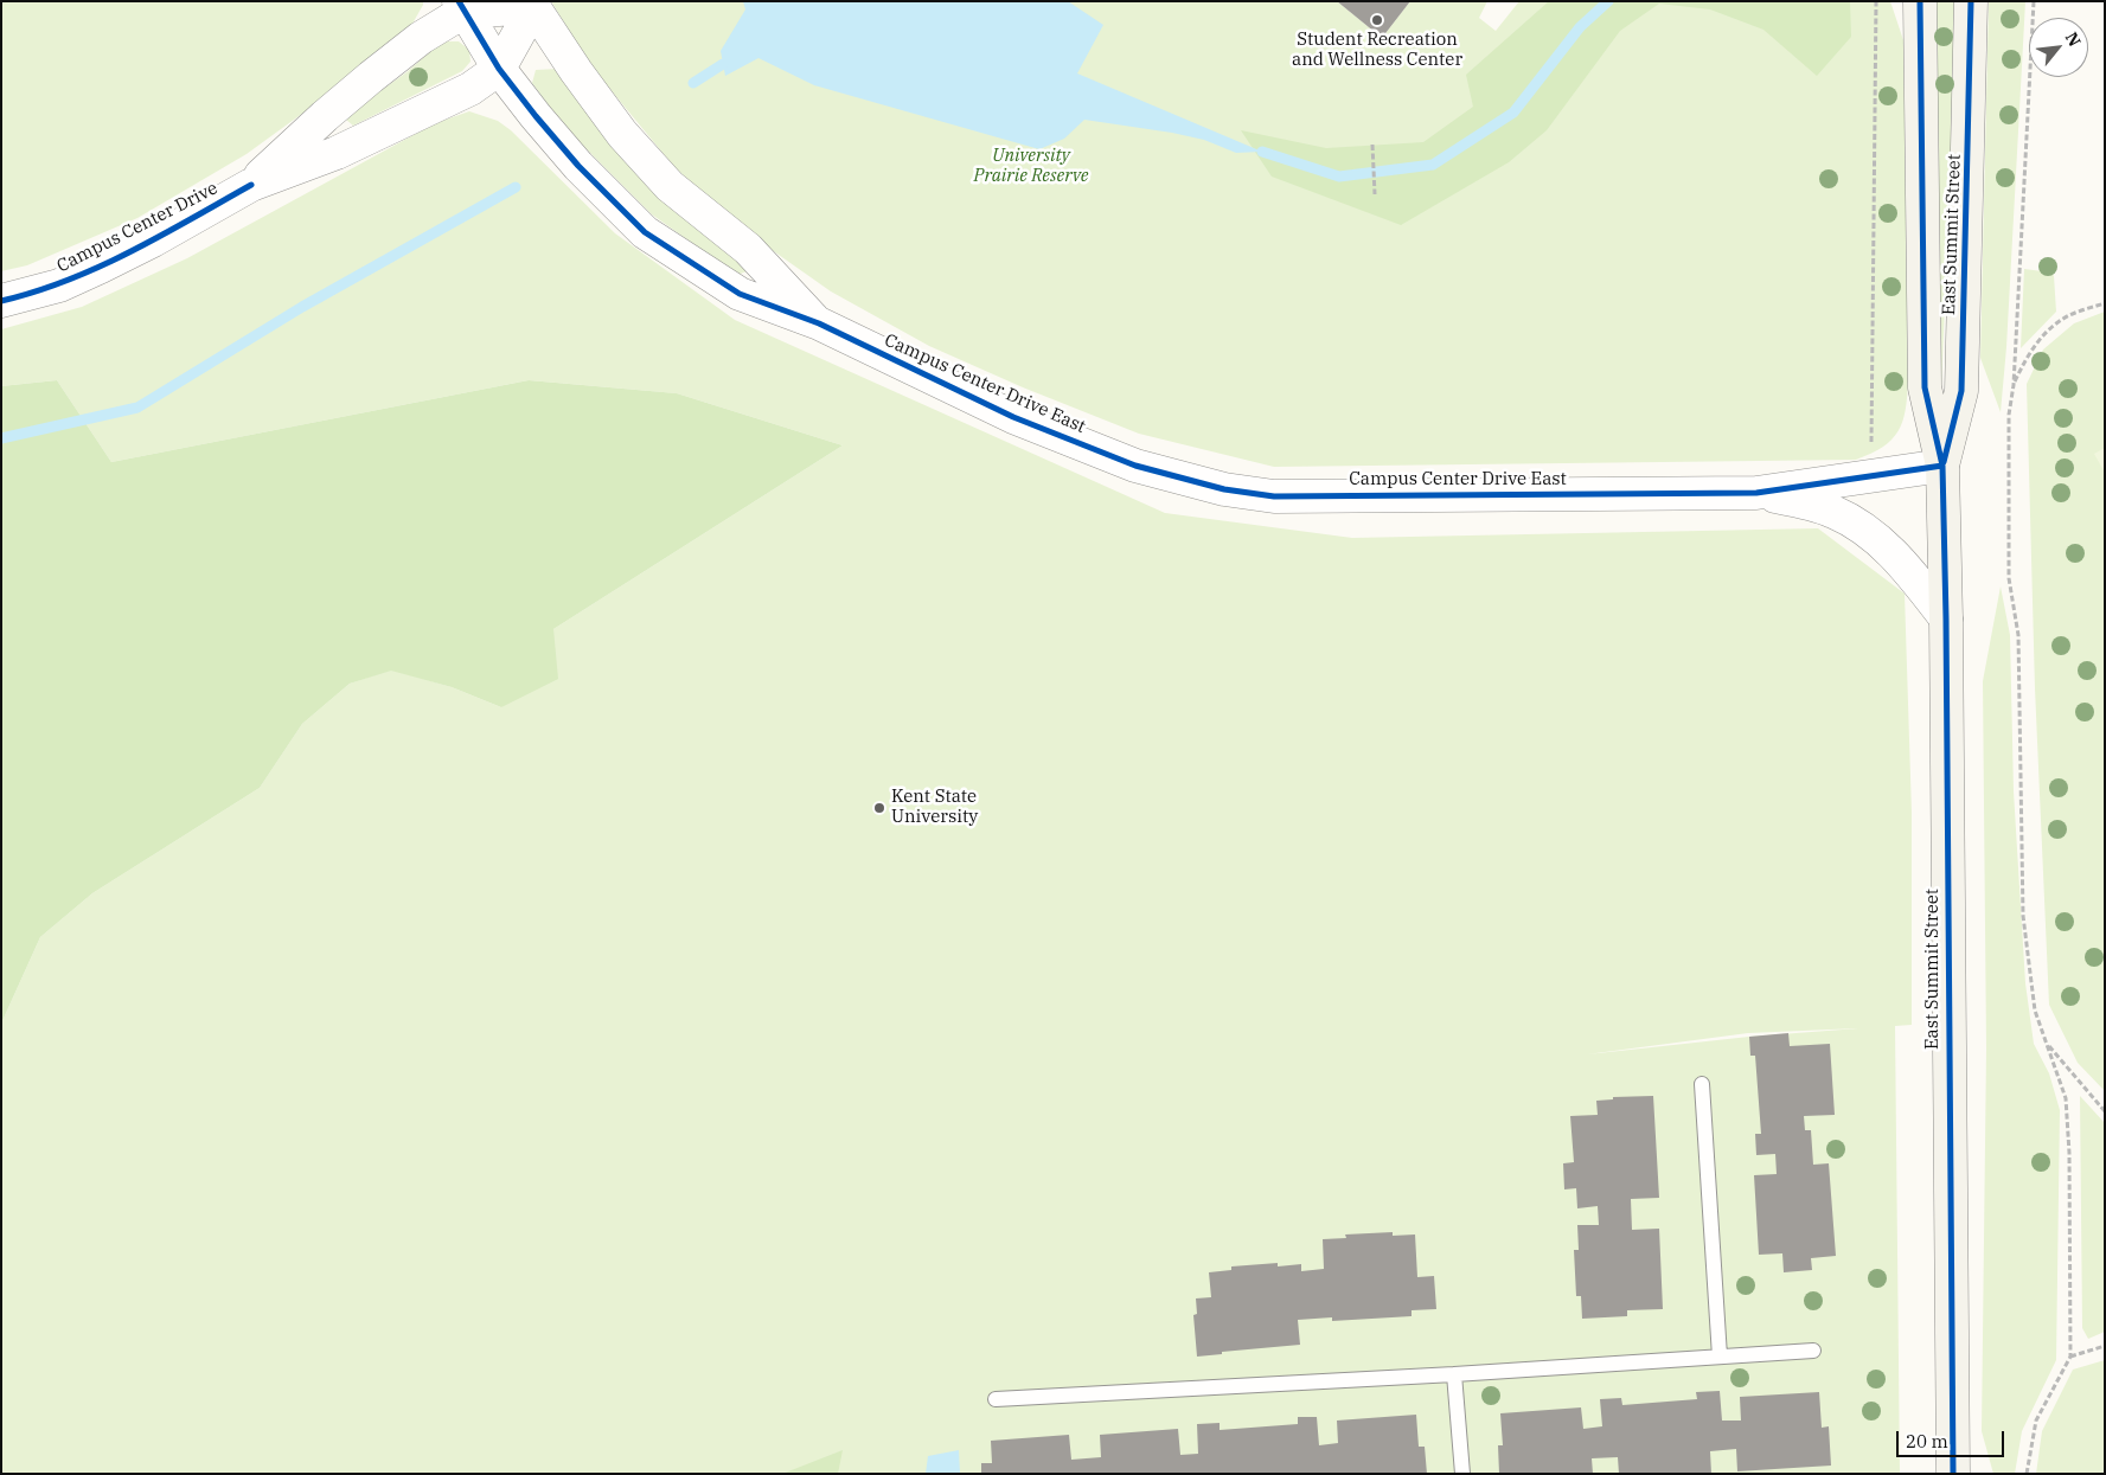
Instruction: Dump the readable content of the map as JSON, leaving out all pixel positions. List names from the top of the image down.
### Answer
{
  "streets": {
    "main road": ["East Summit Street"],
    "street": ["Campus Center Drive", "Campus Center Drive East"]
  },
  "crossings": [
    ["Campus Center Drive", "Campus Center Drive East"],
    ["East Summit Street", "Campus Center Drive East"]
  ],
  "parks": ["University Prairie Reserve"],
  "places": ["Student Recreation and Wellness Center", "Kent State University"],
  "scale_bar": "20 m",
  "north": "top right"
}
